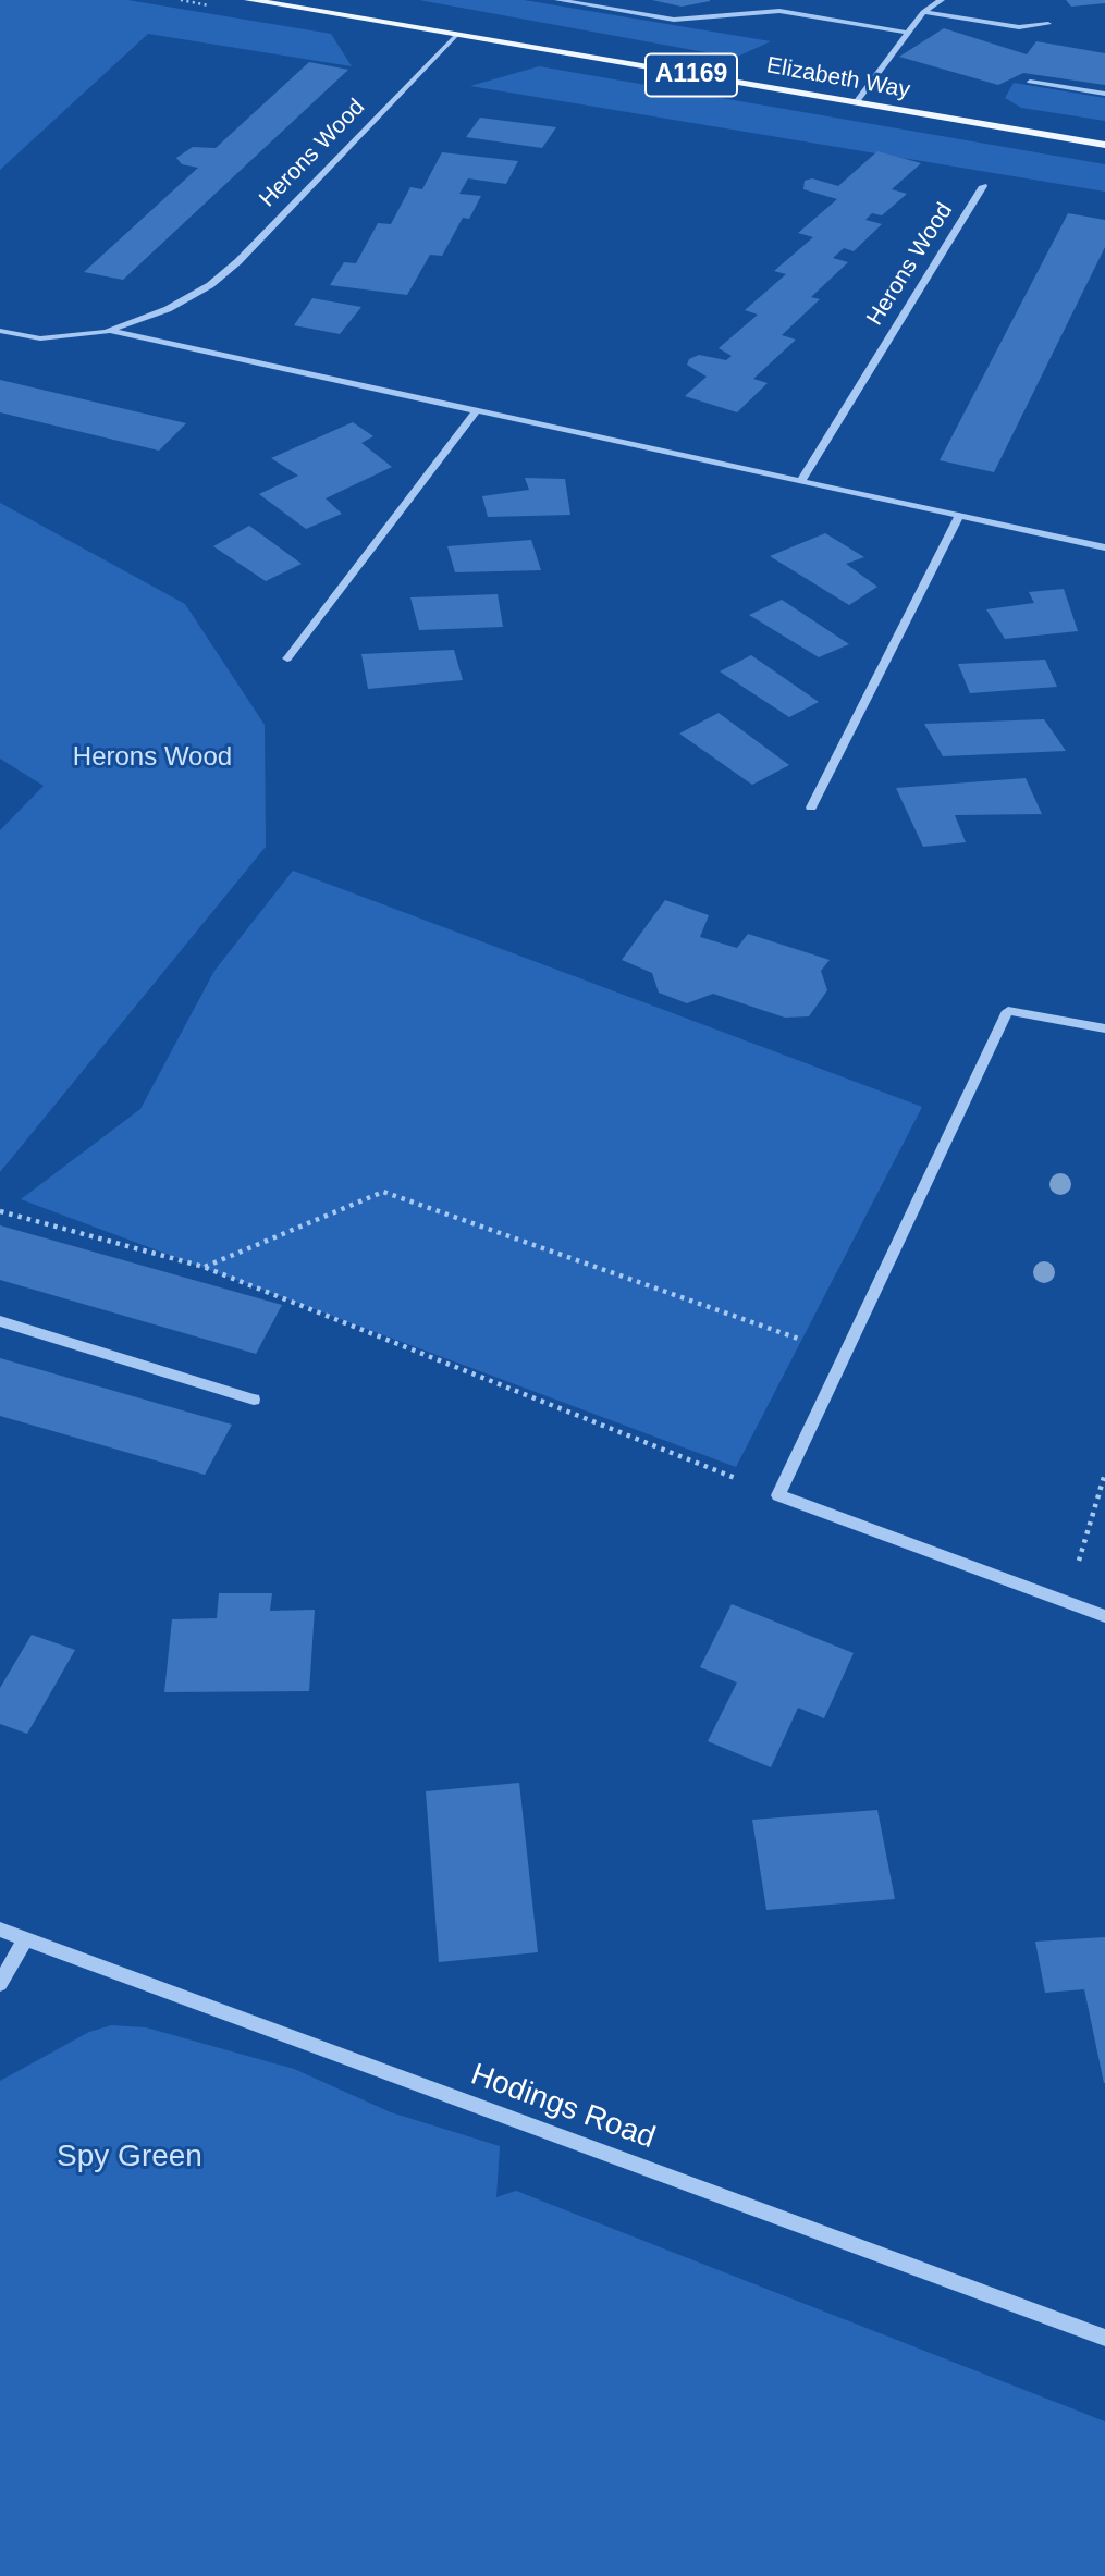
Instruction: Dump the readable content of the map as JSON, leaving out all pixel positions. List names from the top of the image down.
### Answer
{
  "streets": {
    "main road": ["A1169", "Elizabeth Way"],
    "street": ["Herons Wood", "Hodings Road"]
  },
  "crossings": [
    ["Elizabeth Way", "Herons Wood"]
  ],
  "parks": ["Herons Wood", "Spy Green"]
}
